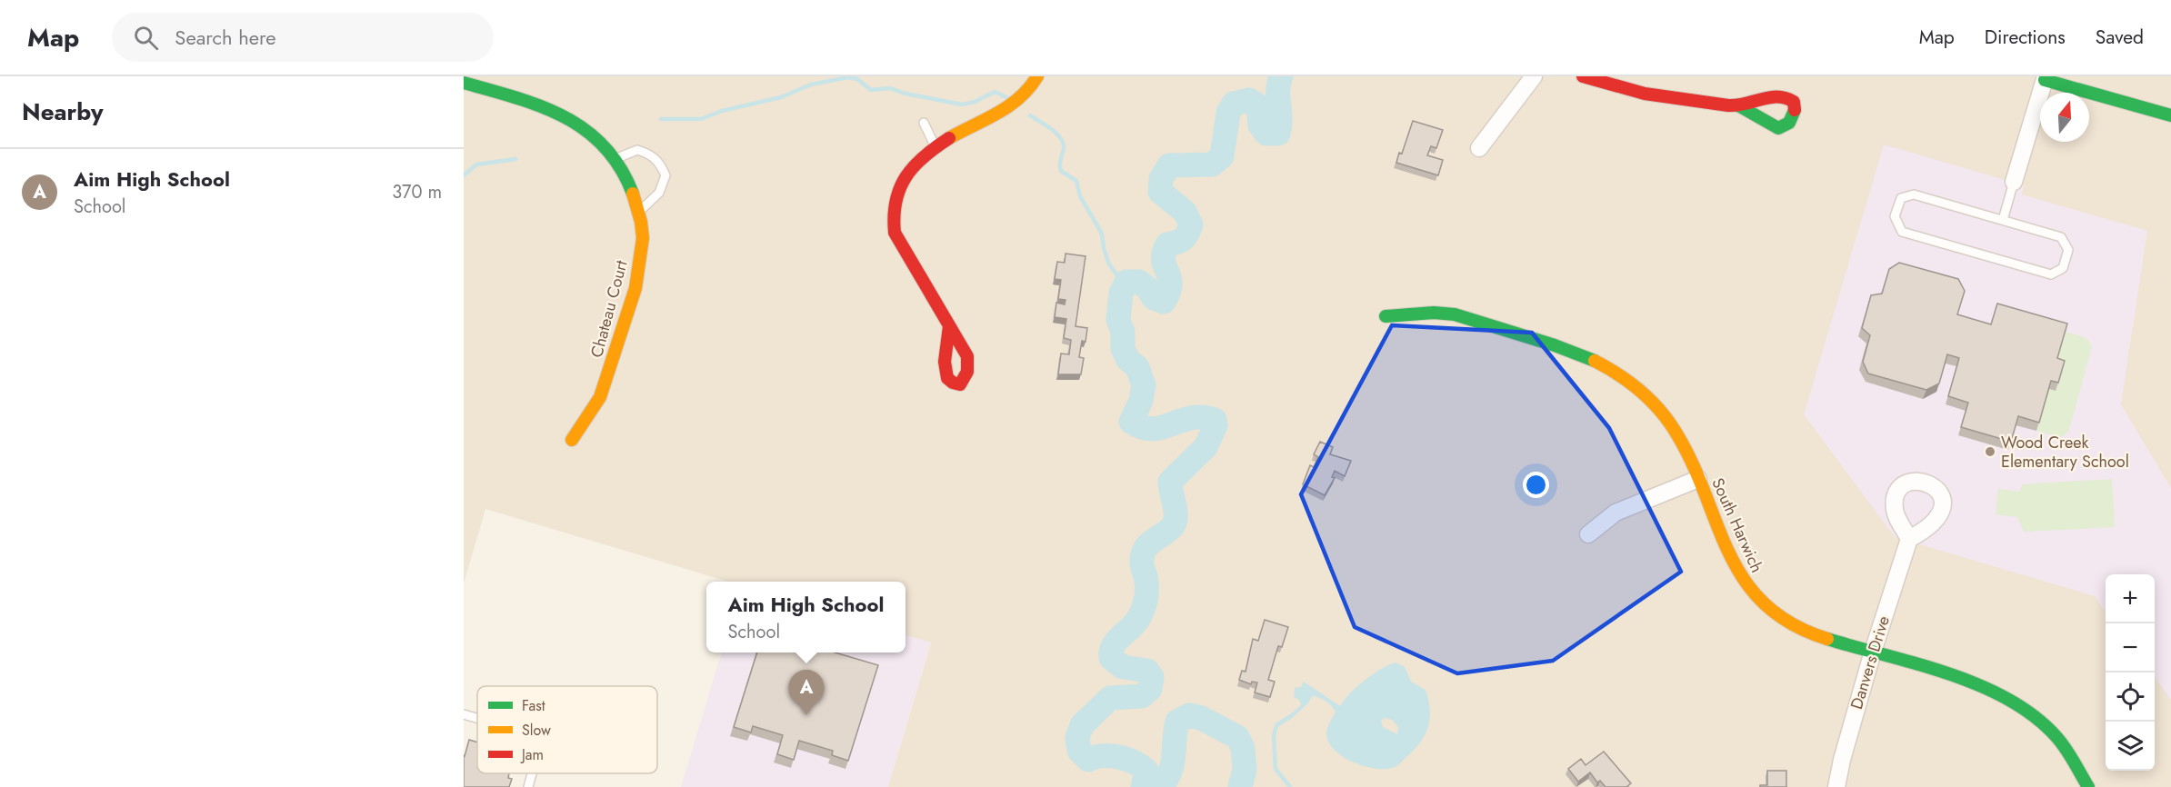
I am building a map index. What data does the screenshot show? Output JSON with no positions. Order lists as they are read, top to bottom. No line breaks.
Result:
{"streets":{"street":["Chateau Court","South Harwich","Danvers Drive"]},"crossings":[["South Harwich","Danvers Drive"]],"places":["Wood Creek Elementary School"],"legend":["Fast","Slow","Jam"],"north":"top","page":{"header":"Map","search":"Search here","nav":["Map","Directions","Saved"],"heading":"Nearby","list":[{"mark":"A","name":"Aim High School","note":"School","value":"370 m"}],"map_buttons":["+","−"],"popup":["Aim High School","School"],"pins":"A"}}
